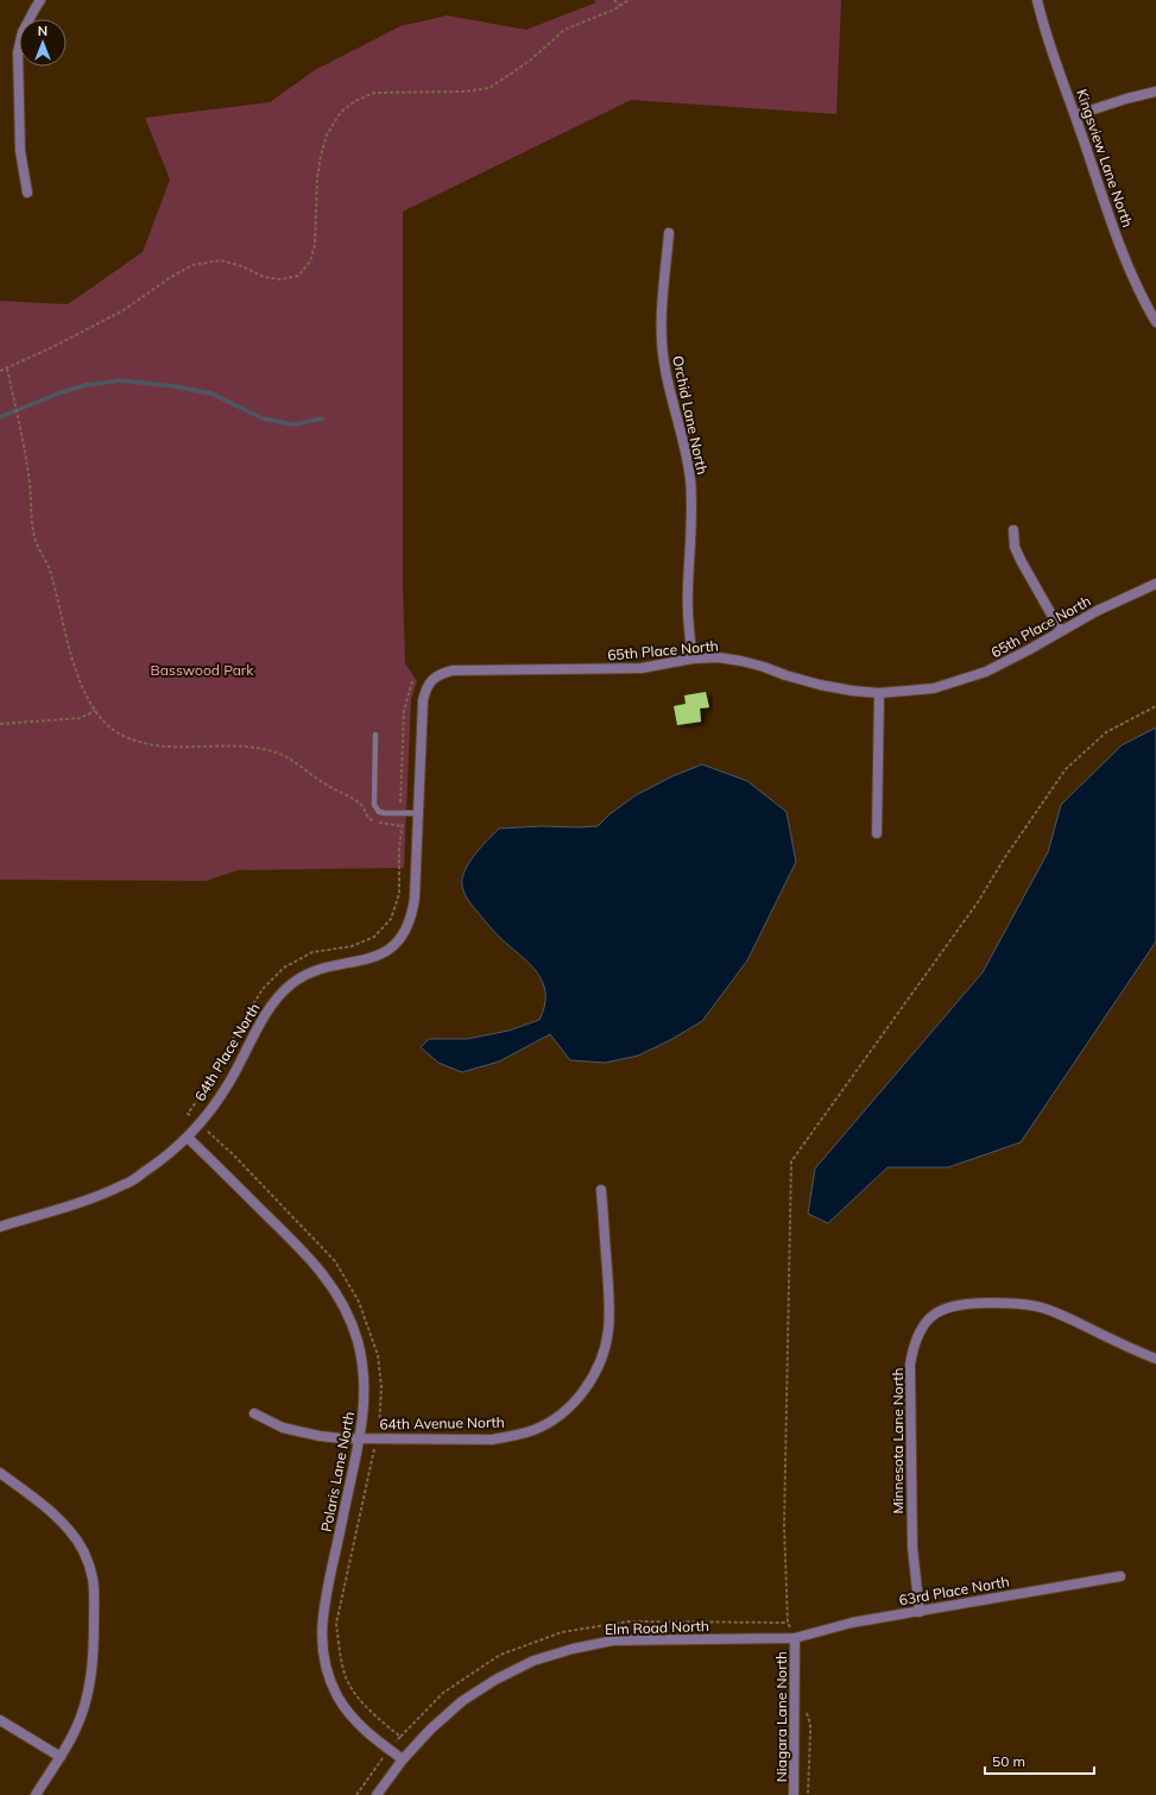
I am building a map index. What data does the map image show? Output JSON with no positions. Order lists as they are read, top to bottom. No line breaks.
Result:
{"streets":{"street":["Kingsview Lane North","Orchid Lane North","65th Place North","64th Place North","64th Avenue North","Minnesota Lane North","Polaris Lane North","63rd Place North","Elm Road North","Niagara Lane North"]},"crossings":[["Orchid Lane North","65th Place North"],["65th Place North","64th Place North"],["64th Place North","Polaris Lane North"],["64th Avenue North","Polaris Lane North"],["Minnesota Lane North","63rd Place North"],["Polaris Lane North","Elm Road North"],["63rd Place North","Elm Road North"],["63rd Place North","Niagara Lane North"],["Elm Road North","Niagara Lane North"]],"parks":["Basswood Park"],"scale_bar":"50 m","north":"top"}
